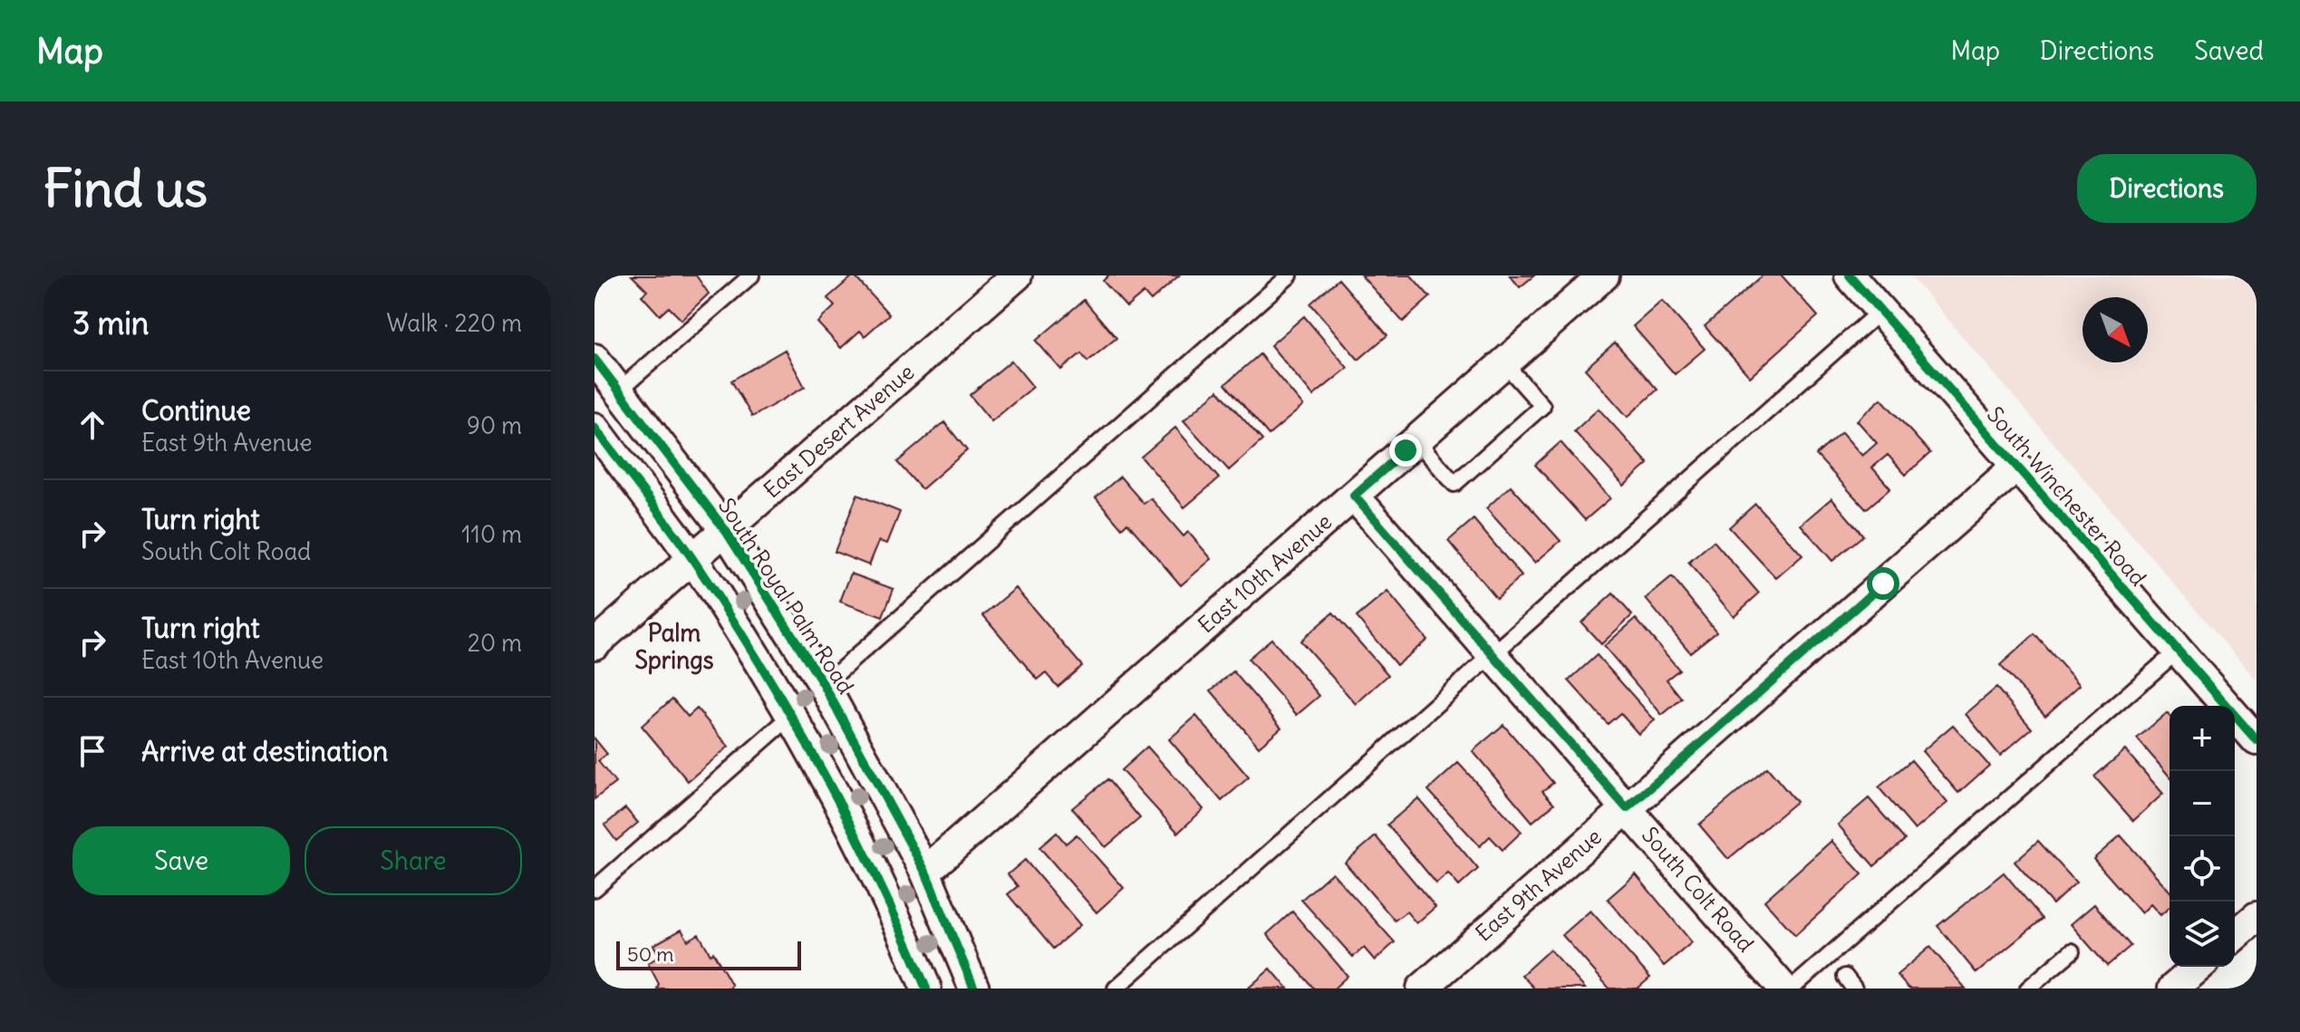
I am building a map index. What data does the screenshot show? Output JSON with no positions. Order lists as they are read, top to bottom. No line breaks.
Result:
{"streets":{"street":["East Desert Avenue","South Winchester Road","East 10th Avenue","South Royal Palm Road","East 9th Avenue","South Colt Road"]},"crossings":[["East Desert Avenue","South Royal Palm Road"],["South Winchester Road","East 9th Avenue"],["East 10th Avenue","South Royal Palm Road"],["East 10th Avenue","South Colt Road"],["East 9th Avenue","South Colt Road"]],"districts":["Palm Springs"],"scale_bar":"50 m","north":"bottom right","page":{"header":"Map","nav":["Map","Directions","Saved"],"buttons":["Directions",["Save","Share"]],"title":"Find us","heading":["3 min","Walk · 220 m"],"list":[["Continue","East 9th Avenue","90 m"],["Turn right","South Colt Road","110 m"],["Turn right","East 10th Avenue","20 m"],"Arrive at destination"],"map_buttons":["+","−"],"scale":"50 m"}}
